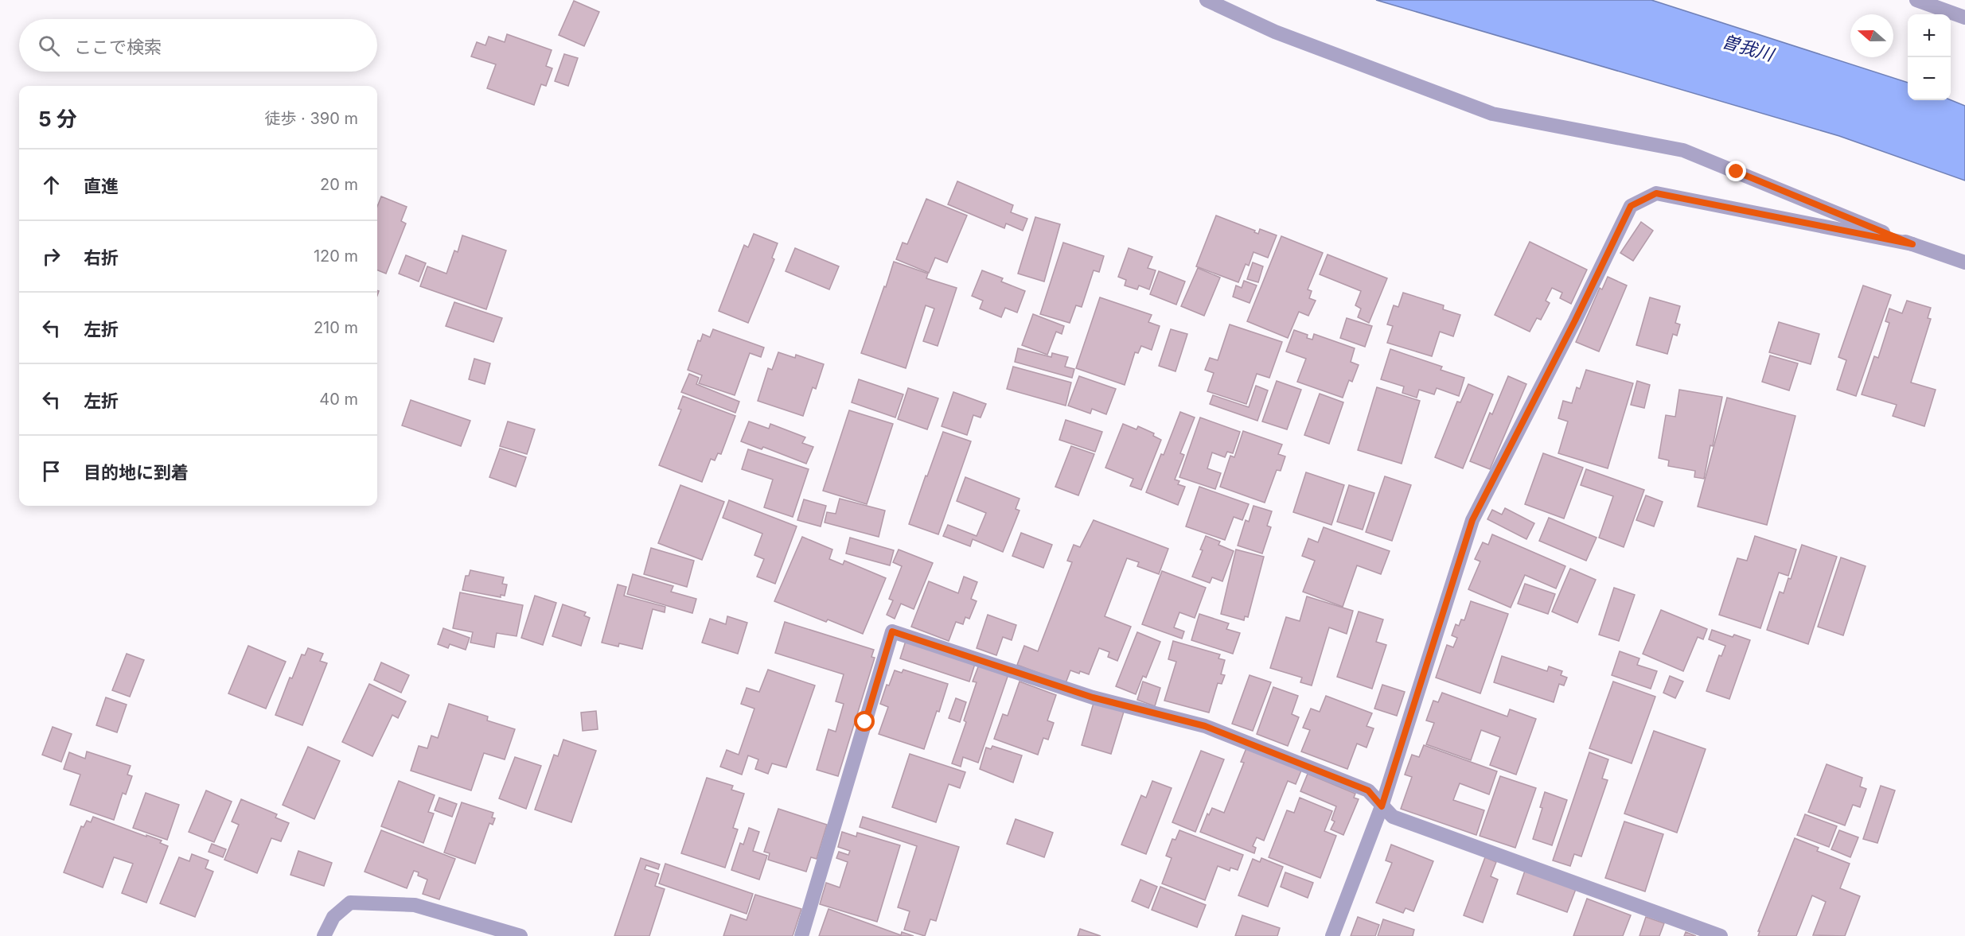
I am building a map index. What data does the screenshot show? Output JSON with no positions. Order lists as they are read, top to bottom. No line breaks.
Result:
{"water":["曽我川"],"north":"left","page":{"map_buttons":["+","−"],"search":"ここで検索","heading":["5 分","徒歩 · 390 m"],"list":[["直進","20 m"],["右折","120 m"],["左折","210 m"],["左折","40 m"],"目的地に到着"]}}
